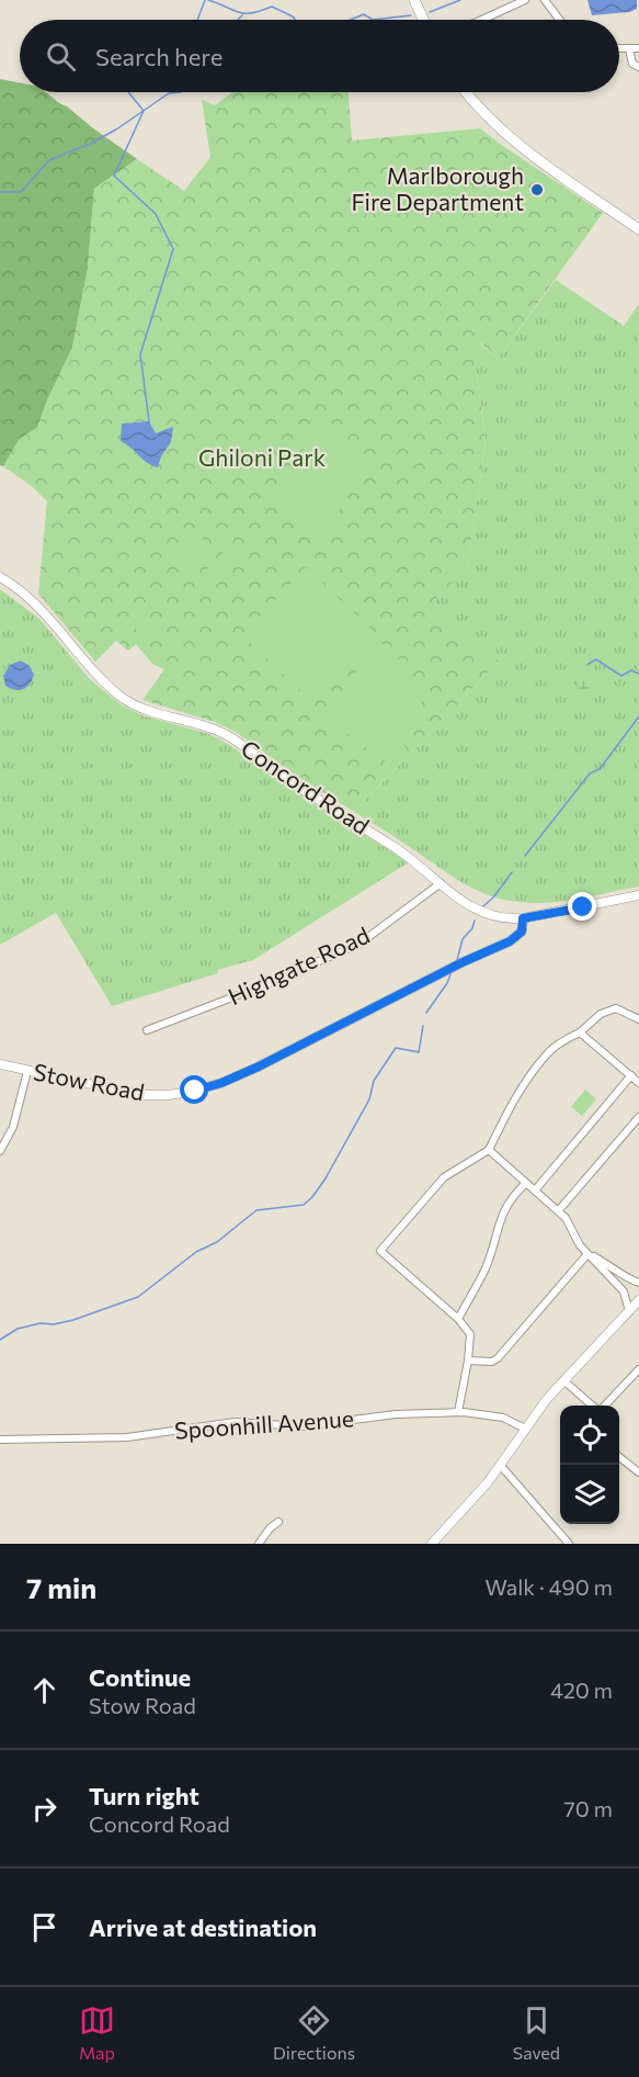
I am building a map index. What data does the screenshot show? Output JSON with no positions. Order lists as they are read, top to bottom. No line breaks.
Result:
{"streets":{"street":["Concord Road","Highgate Road","Stow Road","Spoonhill Avenue"]},"crossings":[["Concord Road","Highgate Road"],["Concord Road","Stow Road"]],"parks":["Ghiloni Park"],"places":["Marlborough Fire Department"],"page":{"search":"Search here","heading":["7 min","Walk · 490 m"],"list":[["Continue","Stow Road","420 m"],["Turn right","Concord Road","70 m"],"Arrive at destination"],"nav":["Map","Directions","Saved"]}}
